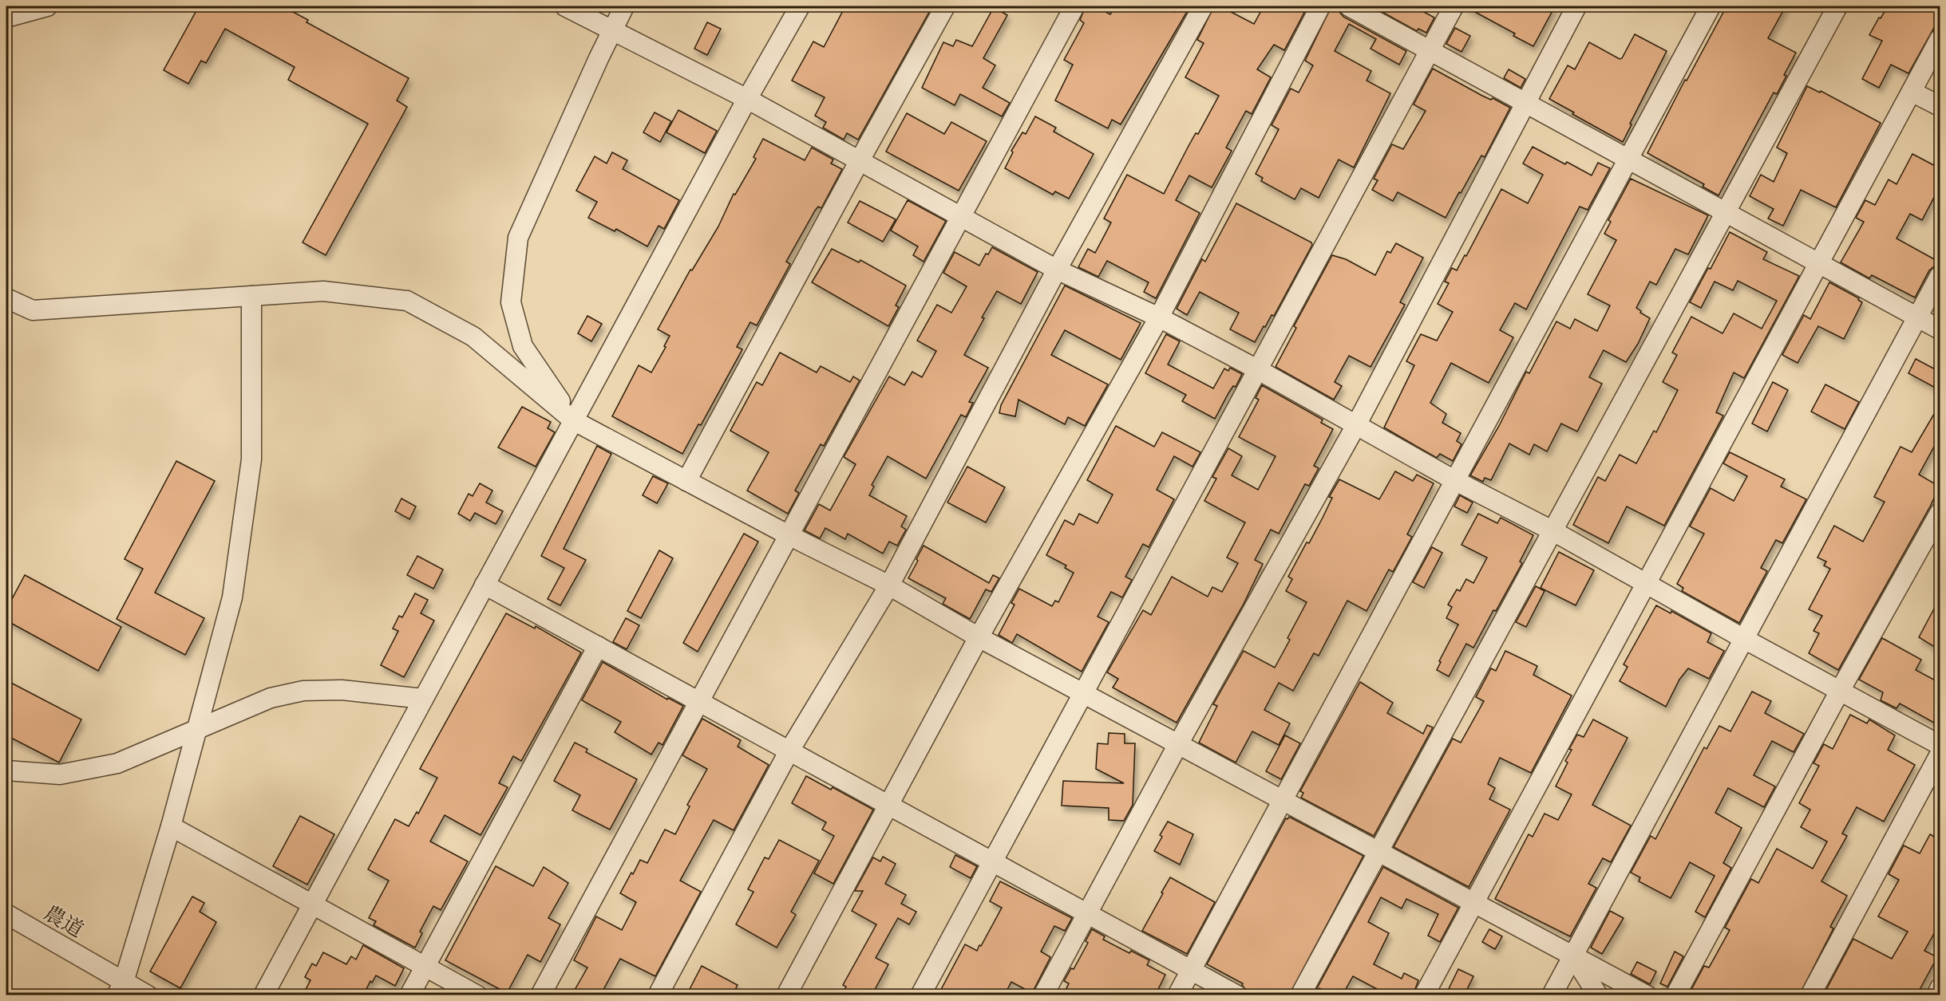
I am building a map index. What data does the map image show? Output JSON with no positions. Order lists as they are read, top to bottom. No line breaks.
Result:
{"streets":{"street":["農道"]}}
